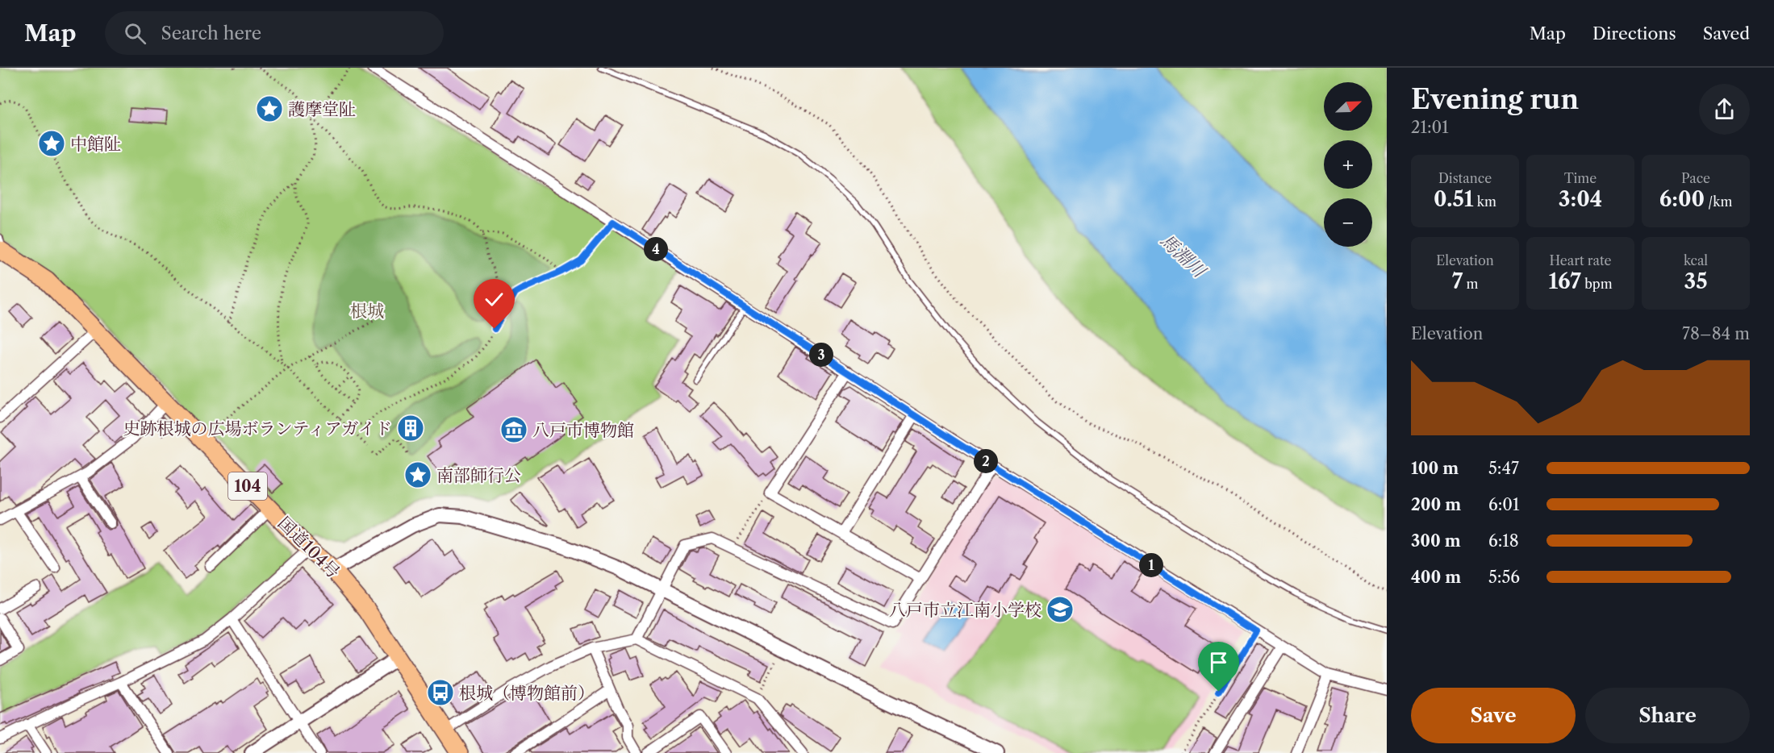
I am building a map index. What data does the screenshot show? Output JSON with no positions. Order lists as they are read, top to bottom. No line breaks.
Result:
{"streets":{"highway":["104","国道104号"]},"water":["馬淵川"],"parks":["根城"],"places":{"place":["護摩堂阯","中館阯","南部師行公"],"building":["史跡根城の広場ボランティアガイド"],"museum":["八戸市博物館"],"school or university":["八戸市立江南小学校"],"bus stop":["根城（博物館前）"]},"north":"top right","page":{"header":"Map","search":"Search here","nav":["Map","Directions","Saved"],"heading":["Evening run","21:01"],"map_buttons":["+","−"],"stats":[["Distance","0.51 km"],["Time","3:04"],["Pace","6:00 /km"],["Elevation","7 m"],["Heart rate","167 bpm"],["kcal","35"]],"pins":["4","3","2","1"],"chart":["Elevation","78–84 m"],"list":[{"name":"100 m","note":"5:47"},{"name":"200 m","note":"6:01"},{"name":"300 m","note":"6:18"},{"name":"400 m","note":"5:56"}],"buttons":["Save","Share"]}}
